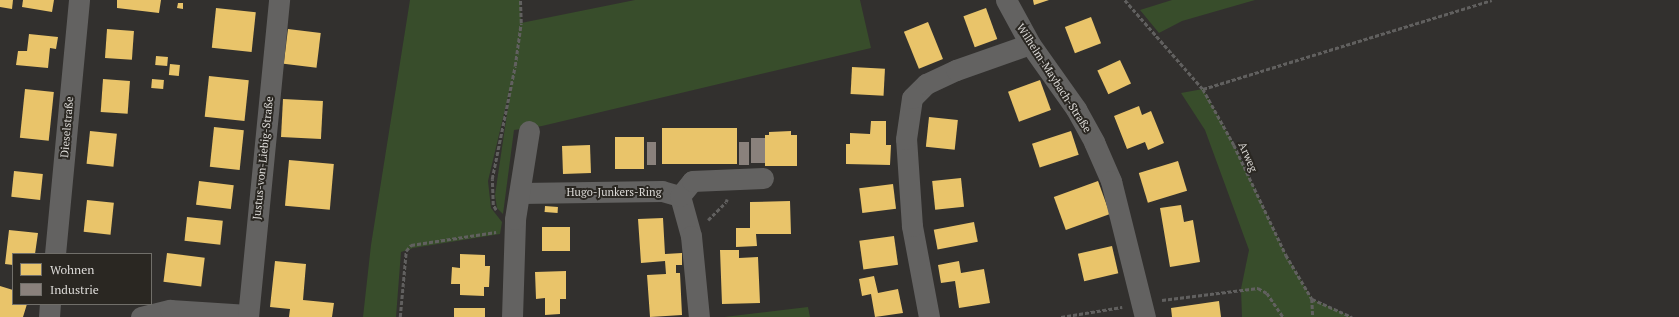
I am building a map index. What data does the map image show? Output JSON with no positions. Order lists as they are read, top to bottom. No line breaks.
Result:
{"streets":{"street":["Wilhelm-Maybach-Straße","Dieselstraße","Justus-von-Liebig-Straße","Hugo-Junkers-Ring"],"path":["Arweg"]},"legend":["Wohnen","Industrie"]}
